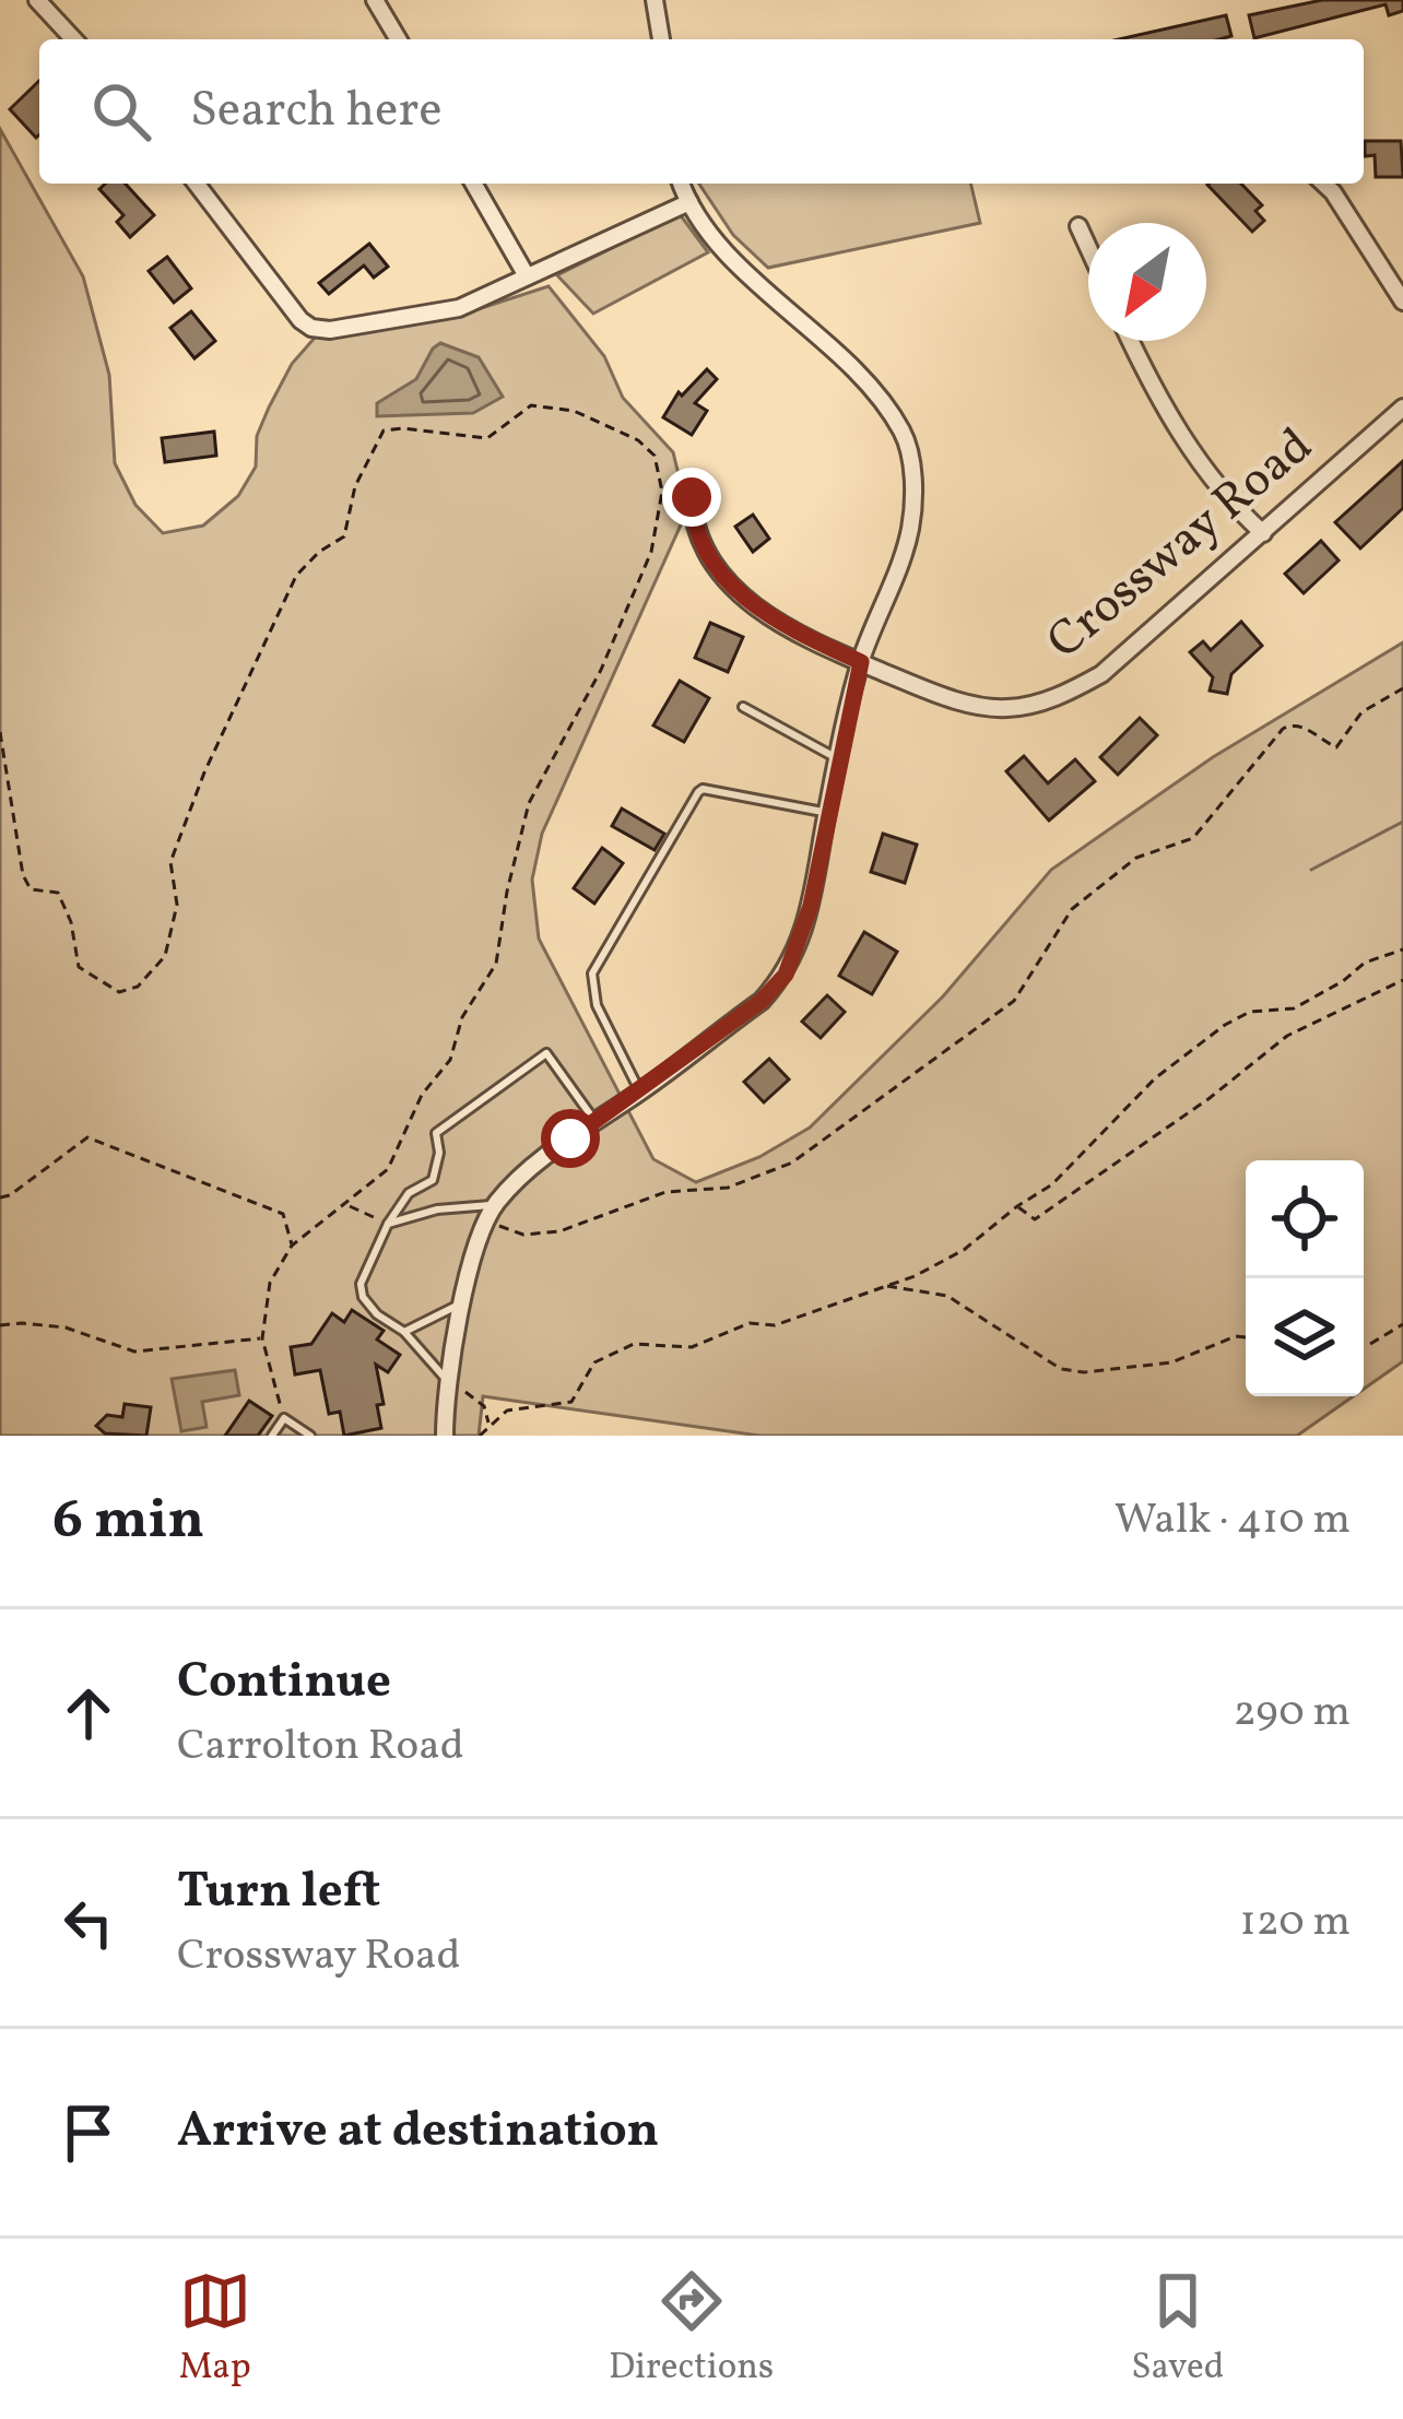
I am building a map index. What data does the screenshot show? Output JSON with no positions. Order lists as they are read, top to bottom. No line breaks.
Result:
{"streets":{"street":["Crossway Road"]},"north":"bottom left","page":{"search":"Search here","heading":["6 min","Walk · 410 m"],"list":[["Continue","Carrolton Road","290 m"],["Turn left","Crossway Road","120 m"],"Arrive at destination"],"nav":["Map","Directions","Saved"]}}
